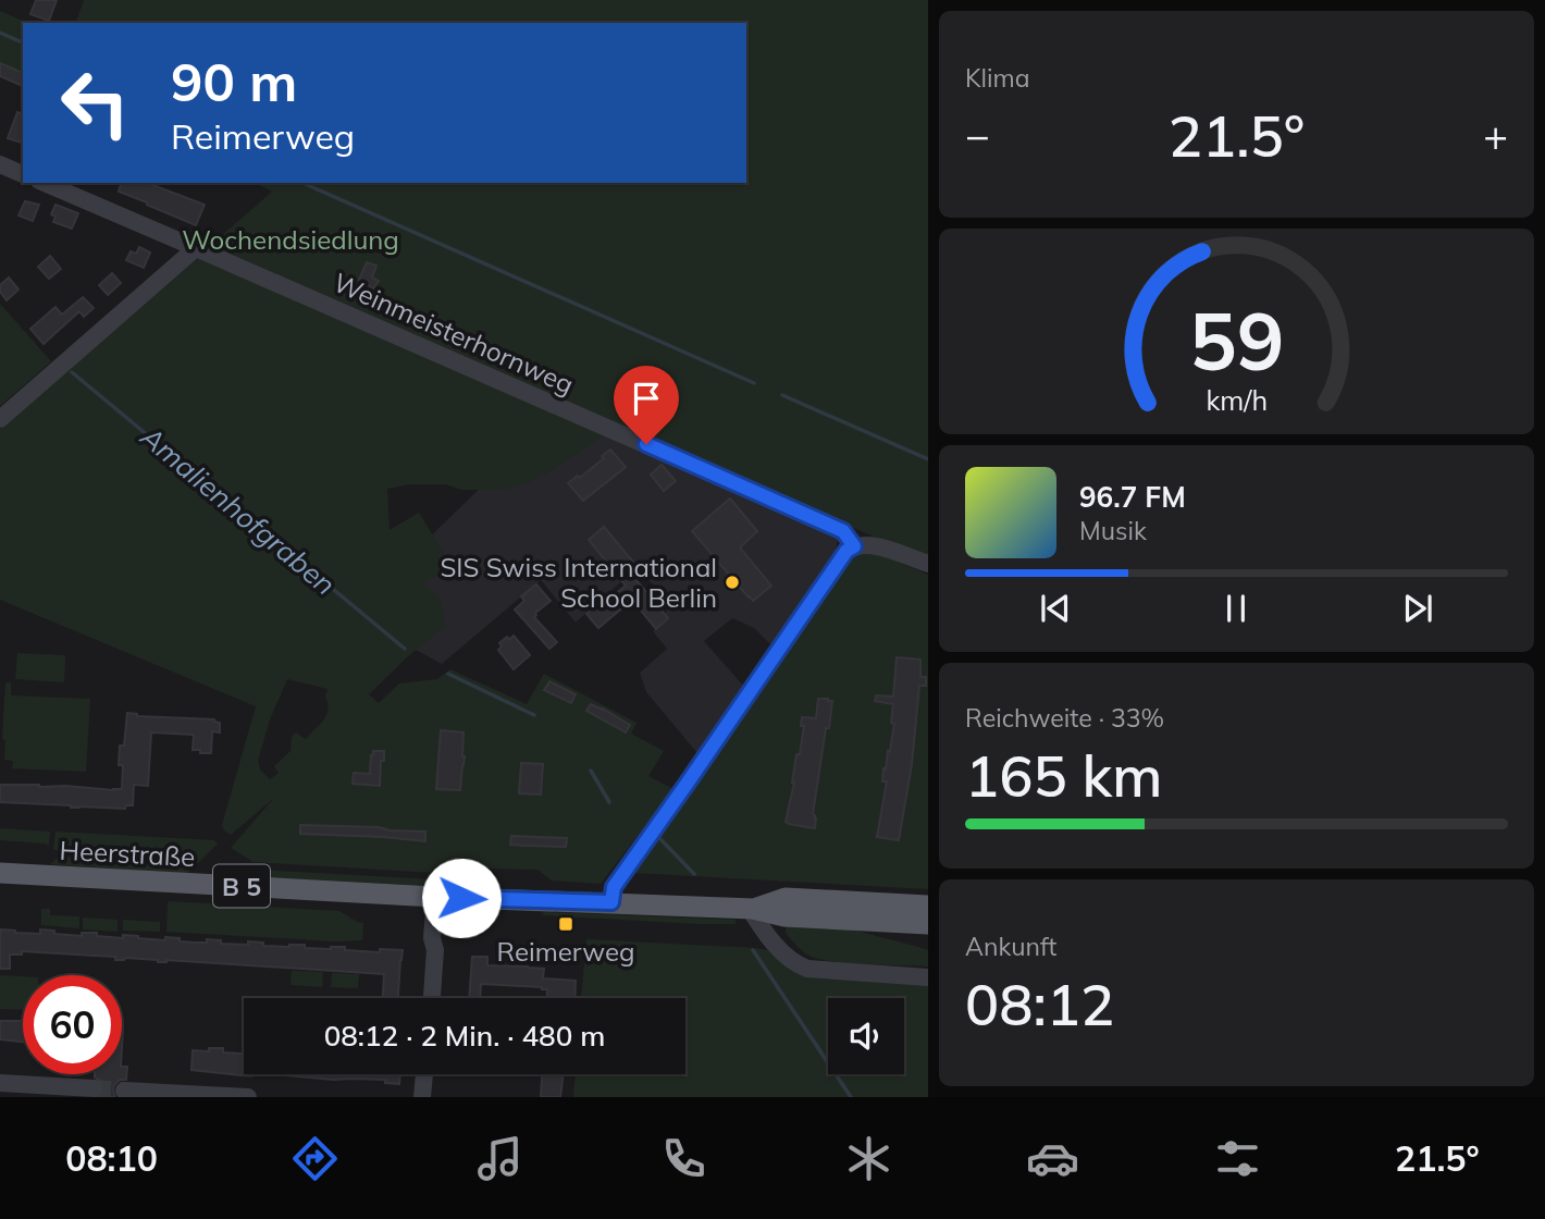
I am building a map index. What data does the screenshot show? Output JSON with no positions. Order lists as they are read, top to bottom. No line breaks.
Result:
{"streets":{"main road":["Heerstraße","B 5"],"street":["Weinmeisterhornweg"]},"water":["Amalienhofgraben"],"parks":["Wochendsiedlung"],"places":{"other":["SIS Swiss International School Berlin"],"transit":["Reimerweg"]},"page":{"tile":["Klima",["Reichweite · 33%","165 km"],["Ankunft","08:12"]],"turn":["90 m","Reimerweg"],"heat":["−","21.5°","+"],"song":["96.7 FM","Musik"],"limit":"60","trip":"08:12 · 2 Min. · 480 m","tabs":["08:10","21.5°"],"gauge":["59","km/h"]}}
